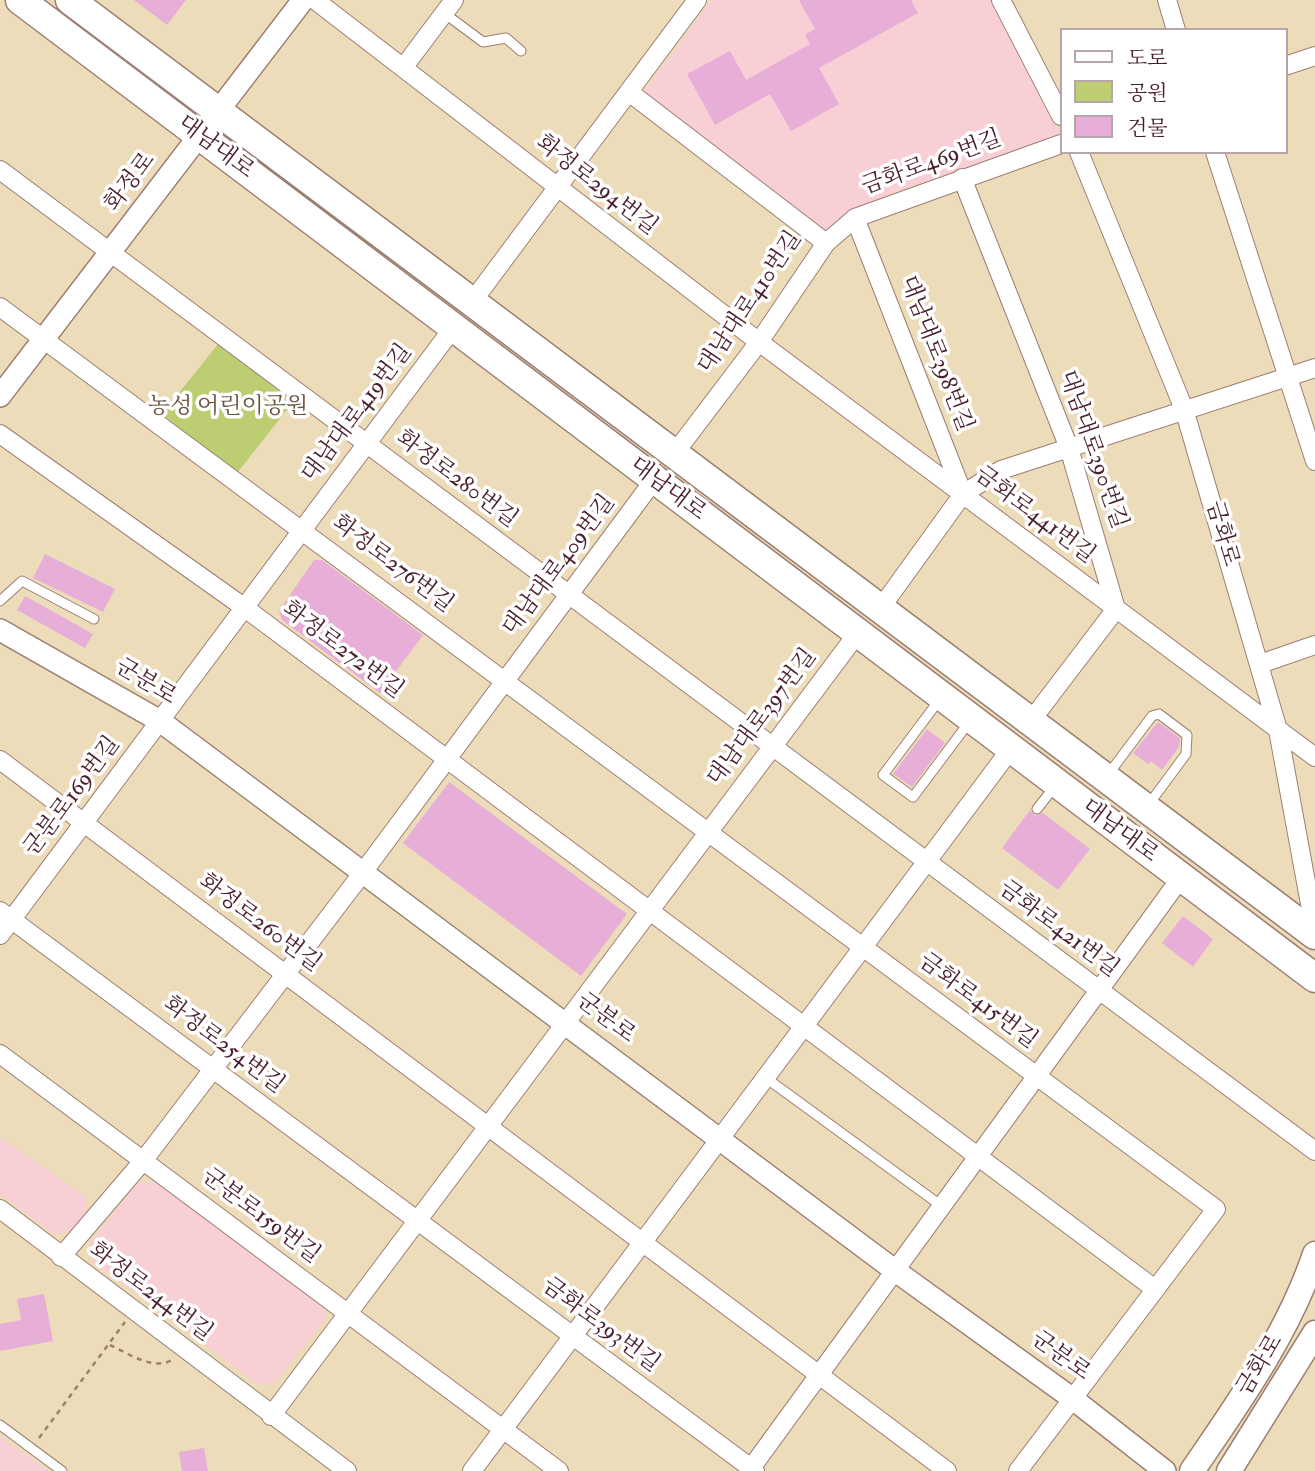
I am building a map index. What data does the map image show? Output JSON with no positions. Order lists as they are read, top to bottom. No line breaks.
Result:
{"streets":{"main road":["대남대로","금화로"],"street":["금화로469번길","화정로","화정로294번길","대남대로410번길","대남대로398번길","대남대로419번길","대남대로390번길","화정로280번길","금화로441번길","화정로276번길","대남대로409번길","화정로272번길","군분로","대남대로397번길","군분로169번길","화정로260번길","금화로421번길","금화로415번길","화정로254번길","군분로159번길","화정로244번길","금화로393번길"]},"crossings":[["대남대로","화정로"],["대남대로","대남대로410번길"],["대남대로","대남대로419번길"],["대남대로","금화로"],["대남대로","대남대로409번길"],["대남대로","대남대로397번길"],["금화로469번길","대남대로410번길"],["금화로469번길","대남대로398번길"],["금화로469번길","대남대로390번길"],["화정로","화정로280번길"],["화정로","화정로276번길"],["화정로294번길","대남대로410번길"],["화정로294번길","금화로441번길"],["대남대로410번길","금화로441번길"],["대남대로398번길","금화로441번길"],["대남대로419번길","화정로280번길"],["대남대로419번길","화정로276번길"],["대남대로419번길","화정로272번길"],["대남대로419번길","군분로169번길"],["대남대로390번길","금화로441번길"],["화정로280번길","대남대로409번길"],["화정로280번길","대남대로397번길"],["화정로280번길","금화로421번길"],["금화로441번길","금화로"],["화정로276번길","대남대로409번길"],["화정로276번길","대남대로397번길"],["화정로276번길","금화로415번길"],["대남대로409번길","화정로272번길"],["대남대로409번길","군분로"],["화정로272번길","대남대로397번길"],["화정로272번길","군분로169번길"],["화정로272번길","금화로415번길"],["군분로","대남대로397번길"],["군분로","군분로169번길"],["대남대로397번길","화정로260번길"],["대남대로397번길","금화로421번길"],["대남대로397번길","금화로415번길"],["대남대로397번길","화정로254번길"],["대남대로397번길","군분로159번길"],["대남대로397번길","화정로244번길"],["대남대로397번길","금화로393번길"],["군분로169번길","화정로260번길"],["군분로169번길","화정로254번길"],["화정로254번길","금화로393번길"]],"parks":["농성 어린이공원"],"legend":["도로","공원","건물"]}
